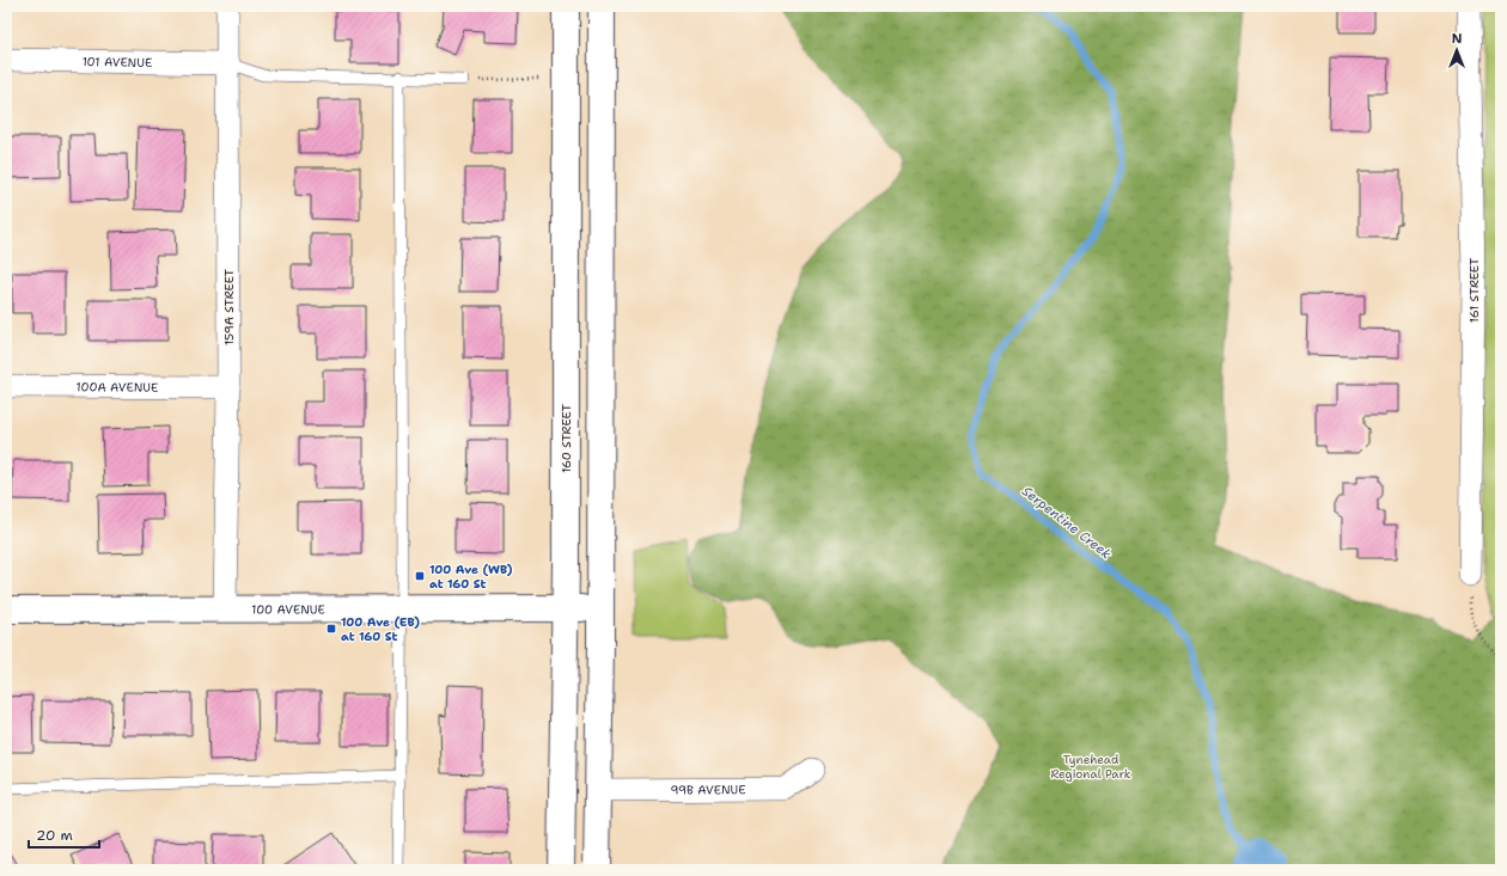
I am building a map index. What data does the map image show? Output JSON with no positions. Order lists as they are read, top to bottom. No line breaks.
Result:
{"streets":{"main road":["160 STREET","100 AVENUE"],"street":["101 AVENUE","161 STREET","159A STREET","100A AVENUE","99B AVENUE"]},"crossings":[["101 AVENUE","159A STREET"],["159A STREET","100A AVENUE"],["159A STREET","100 AVENUE"],["160 STREET","100 AVENUE"]],"water":["Serpentine Creek"],"parks":["Tynehead Regional Park"],"places":{"transit":["100 Ave (WB) at 160 St","100 Ave (EB) at 160 St"]},"scale_bar":"20 m","north":"top"}
